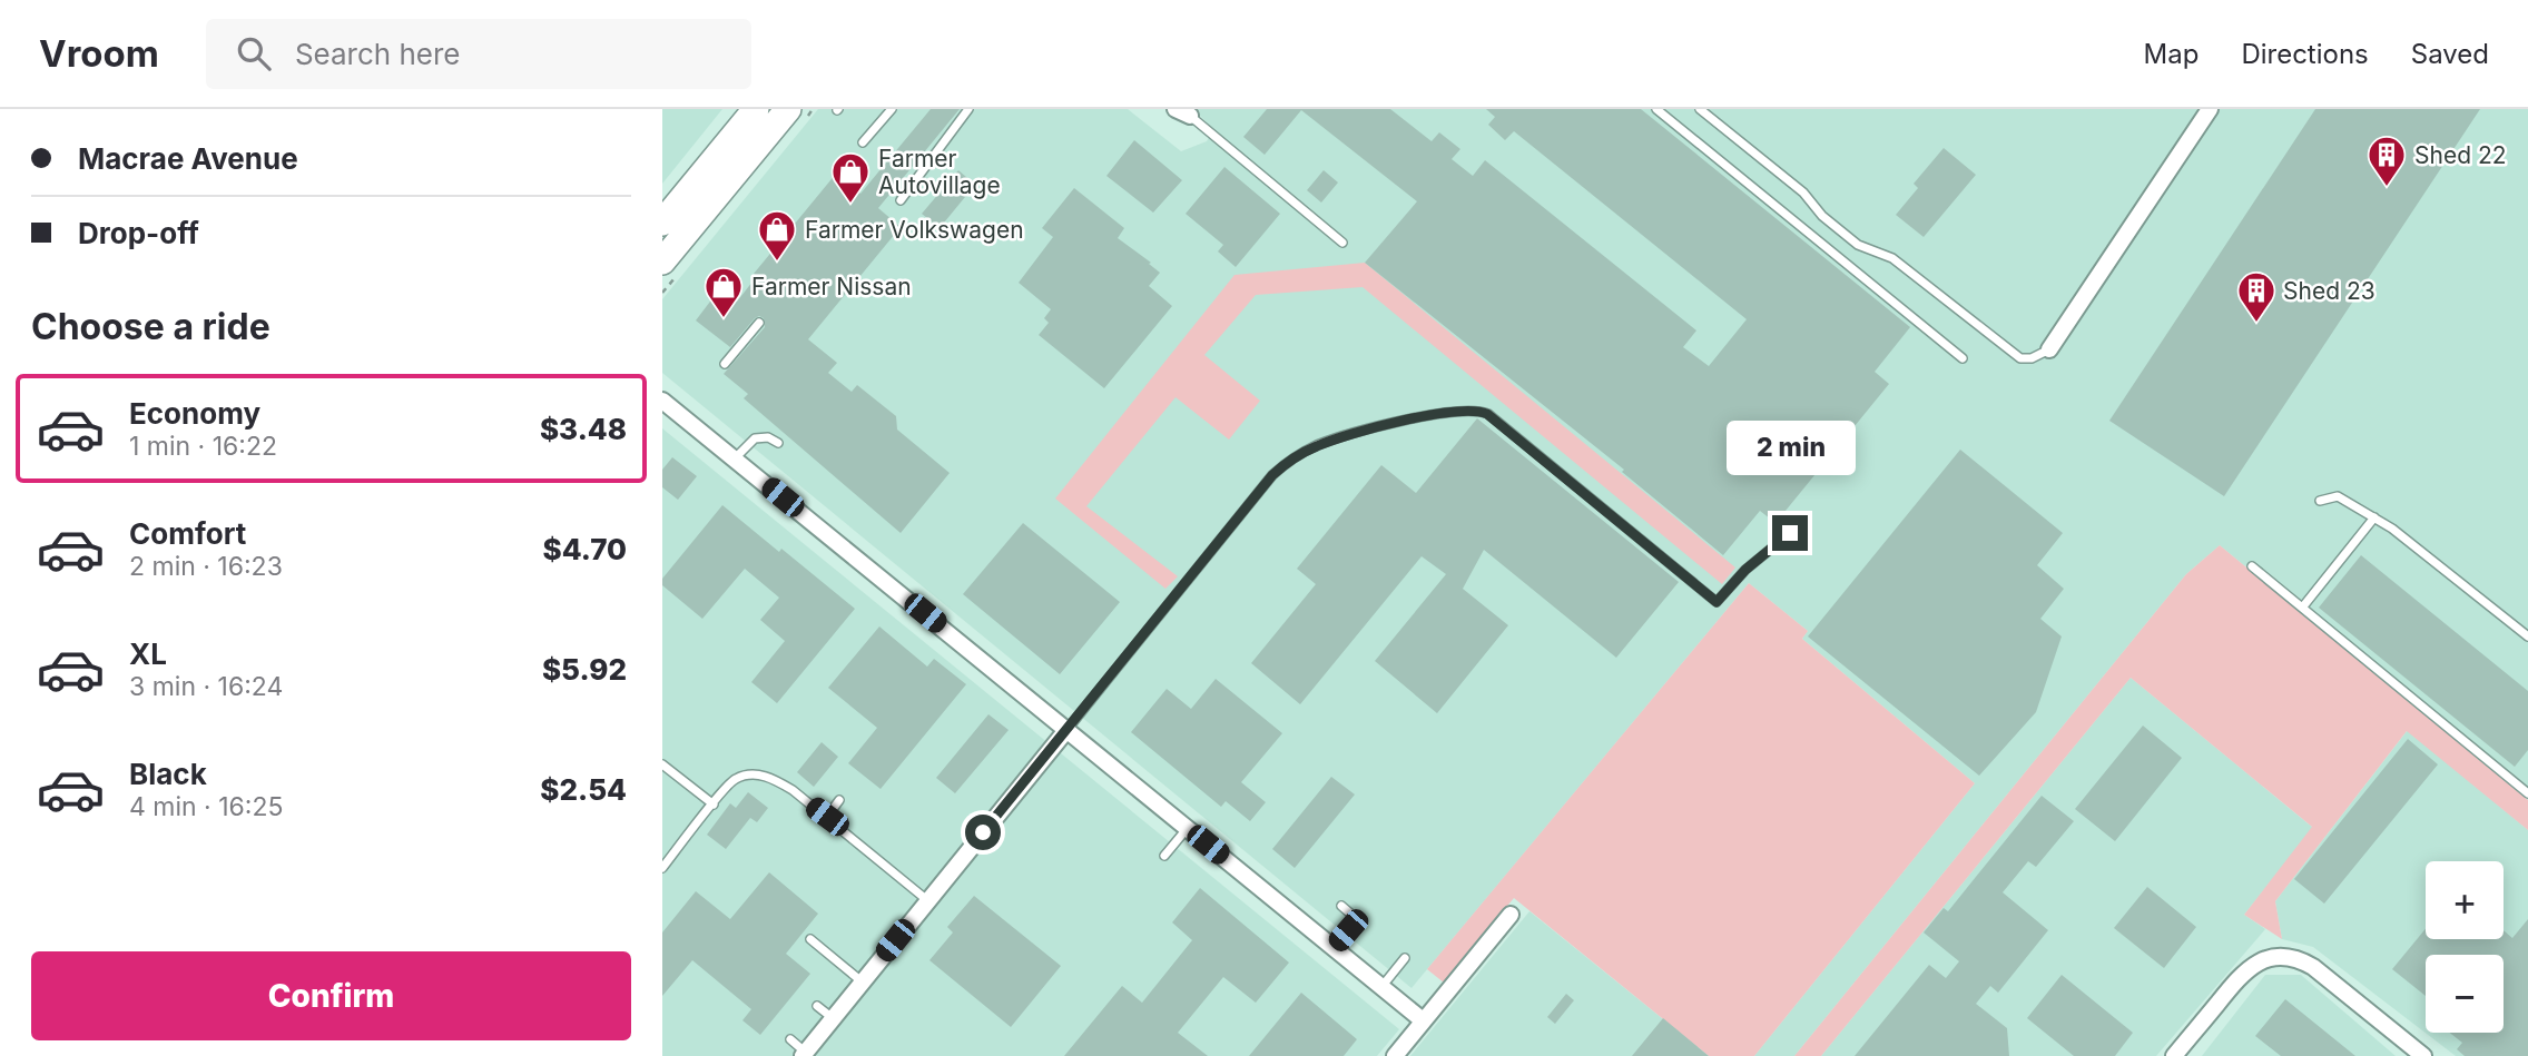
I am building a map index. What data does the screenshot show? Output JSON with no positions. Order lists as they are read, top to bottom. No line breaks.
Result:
{"places":{"building":["Shed 22","Shed 23"],"shop":["Farmer Autovillage","Farmer Volkswagen","Farmer Nissan"]},"page":{"header":"Vroom","search":"Search here","nav":["Map","Directions","Saved"],"banner":["Macrae Avenue","Drop-off"],"heading":"Choose a ride","list":[{"name":"Economy","note":"1 min · 16:22","value":"$3.48"},{"name":"Comfort","note":"2 min · 16:23","value":"$4.70"},{"name":"XL","note":"3 min · 16:24","value":"$5.92"},{"name":"Black","note":"4 min · 16:25","value":"$2.54"}],"bubble":"2 min","map_buttons":["+","−"],"buttons":"Confirm"}}
